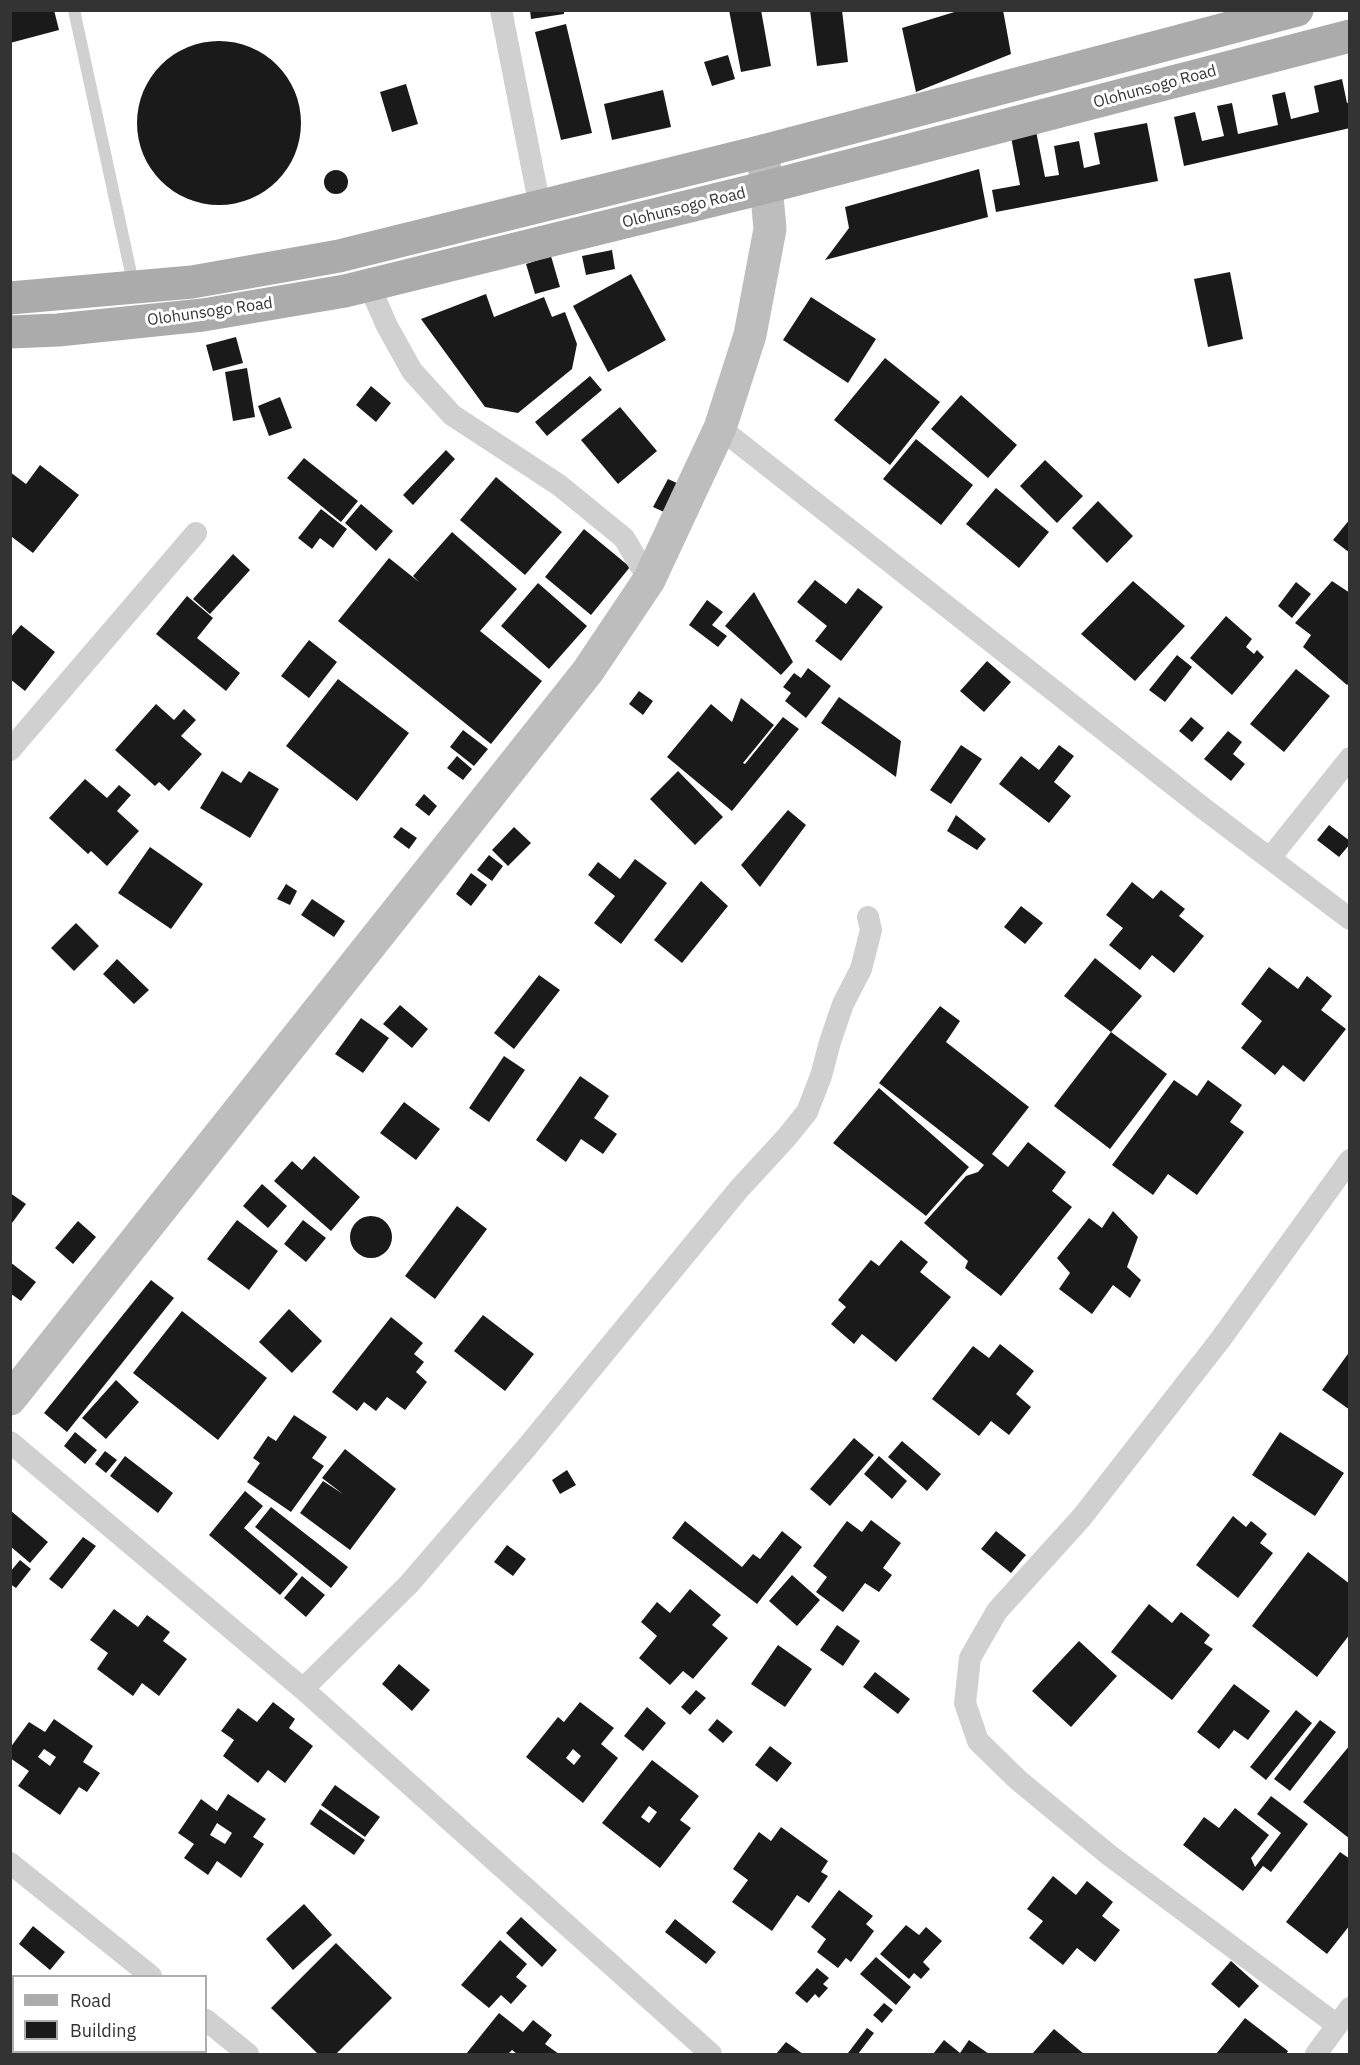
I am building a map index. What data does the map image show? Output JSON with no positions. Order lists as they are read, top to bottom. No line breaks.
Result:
{"streets":{"main road":["Olohunsogo Road"]},"legend":["Road","Building"]}
